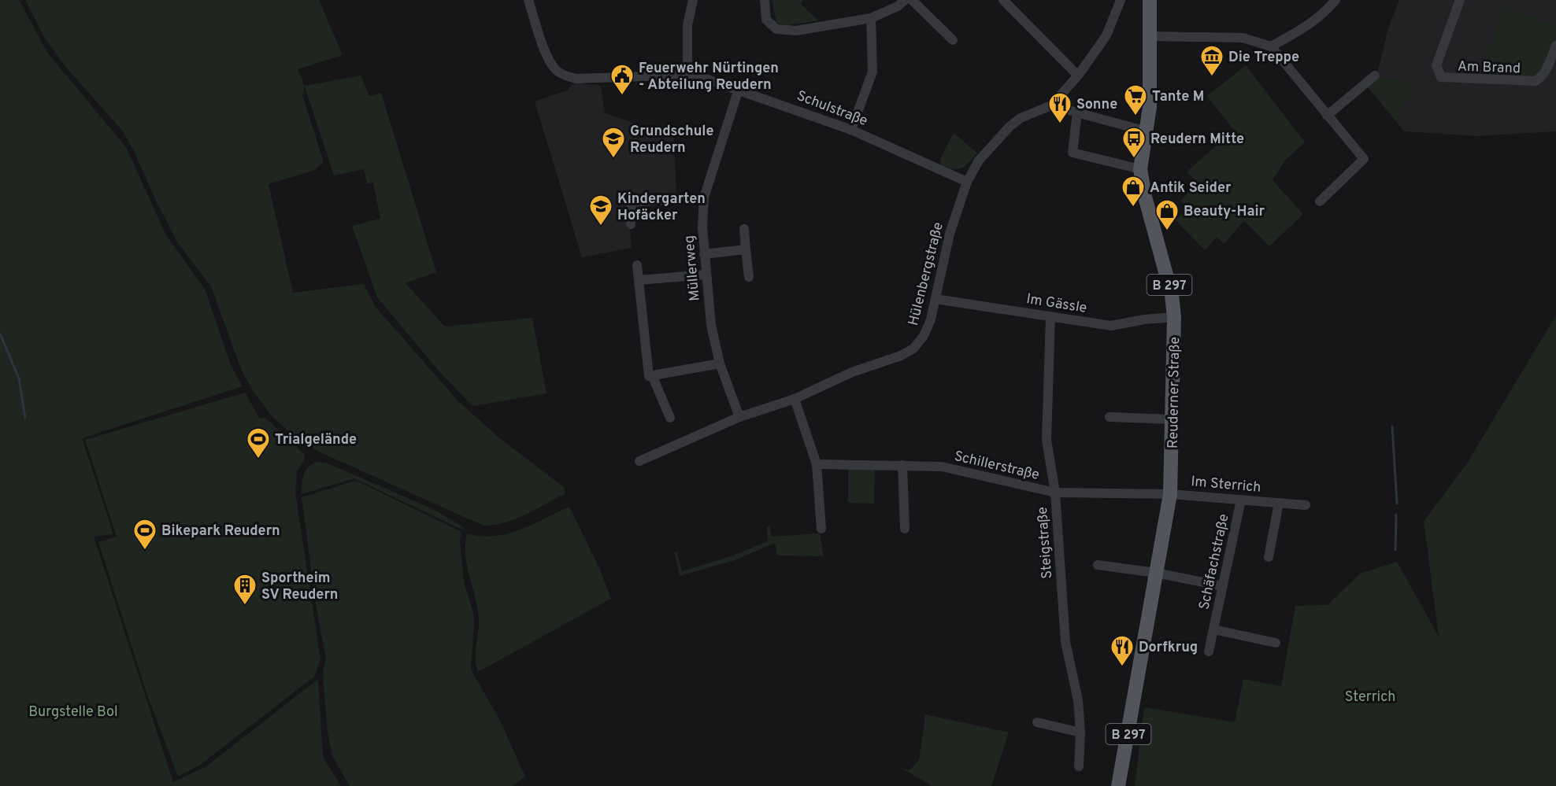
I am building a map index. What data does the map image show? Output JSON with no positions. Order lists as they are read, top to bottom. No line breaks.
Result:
{"streets":{"main road":["B 297","Reuderner Straße"],"street":["Am Brand","Schulstraße","Müllerweg","Hülenbergstraße","Im Gässle","Schillerstraße","Im Sterrich","Steigstraße","Schäfachstraße"]},"crossings":[["Schulstraße","Müllerweg"],["Schulstraße","Hülenbergstraße"],["Müllerweg","Hülenbergstraße"],["Hülenbergstraße","Im Gässle"],["Im Gässle","Reuderner Straße"],["Im Gässle","Steigstraße"],["Reuderner Straße","Schillerstraße"],["Reuderner Straße","Im Sterrich"],["Schillerstraße","Im Sterrich"],["Schillerstraße","Steigstraße"],["Im Sterrich","Schäfachstraße"]],"parks":["Sterrich","Burgstelle Bol"],"places":{"museum":["Die Treppe"],"public building":["Feuerwehr Nürtingen - Abteilung Reudern"],"supermarket":["Tante M"],"restaurant":["Sonne","Dorfkrug"],"school or university":["Grundschule Reudern","Kindergarten Hofäcker"],"bus stop":["Reudern Mitte"],"shop":["Antik Seider","Beauty-Hair"],"sports":["Trialgelände","Bikepark Reudern"],"building":["Sportheim SV Reudern"]}}
